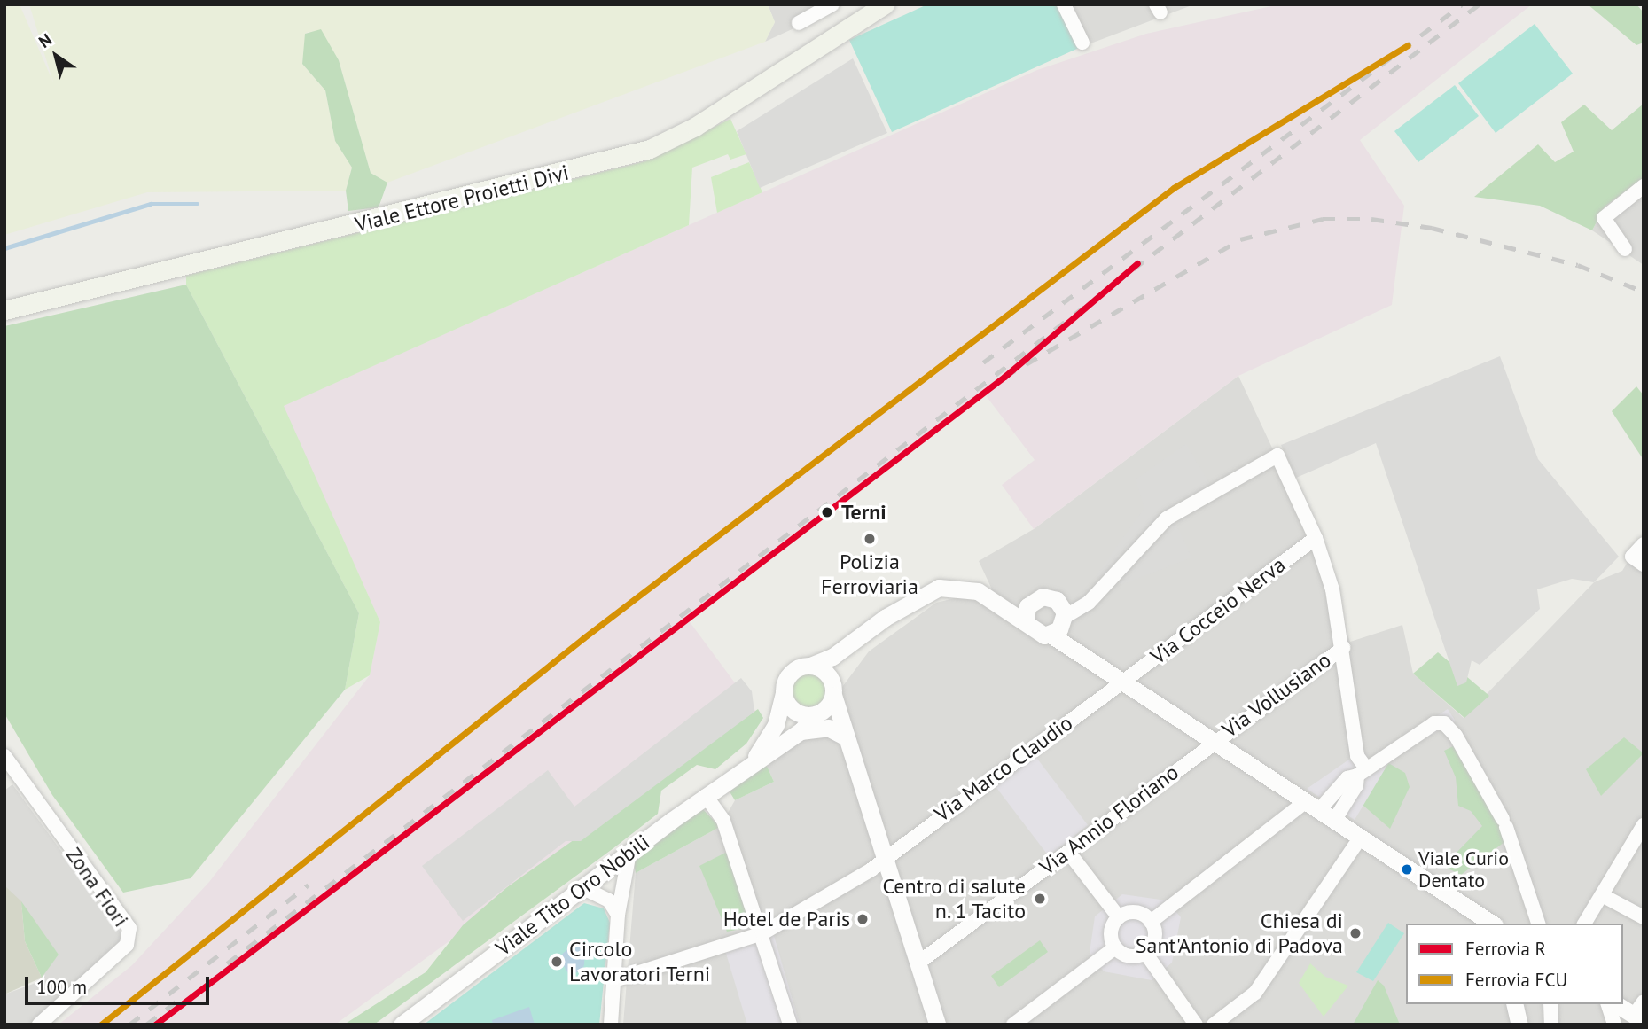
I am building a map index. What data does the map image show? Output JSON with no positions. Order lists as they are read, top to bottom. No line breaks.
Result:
{"streets":{"main road":["Viale Ettore Proietti Divi"],"street":["Via Cocceio Nerva","Via Vollusiano","Via Marco Claudio","Via Annio Floriano","Zona Fiori","Viale Tito Oro Nobili"]},"crossings":[["Via Cocceio Nerva","Via Marco Claudio"],["Via Vollusiano","Via Annio Floriano"]],"places":["Terni","Polizia Ferroviaria","Viale Curio Dentato","Centro di salute n. 1 Tacito","Hotel de Paris","Chiesa di Sant'Antonio di Padova","Circolo Lavoratori Terni"],"lines":["rail line FCU","rail line R"],"legend":["Ferrovia R","Ferrovia FCU"],"scale_bar":"100 m","north":"top left"}
